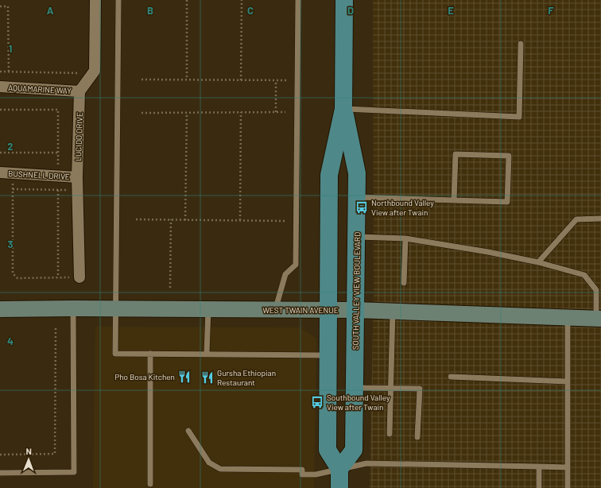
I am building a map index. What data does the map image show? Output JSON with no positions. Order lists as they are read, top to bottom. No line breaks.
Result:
{"streets":{"main road":["SOUTH VALLEY VIEW BOULEVARD","WEST TWAIN AVENUE"],"street":["AQUAMARINE WAY","LUCIDO DRIVE","BUSHNELL DRIVE"]},"crossings":[["AQUAMARINE WAY","LUCIDO DRIVE"],["LUCIDO DRIVE","BUSHNELL DRIVE"],["SOUTH VALLEY VIEW BOULEVARD","WEST TWAIN AVENUE"]],"places":{"bus stop":["Northbound Valley View after Twain","Southbound Valley View after Twain"],"restaurant":["Pho Bosa Kitchen","Gursha Ethiopian Restaurant"]},"north":"top","grid":{"columns":["A","B","C","D","E","F"],"rows":["1","2","3","4"]}}
